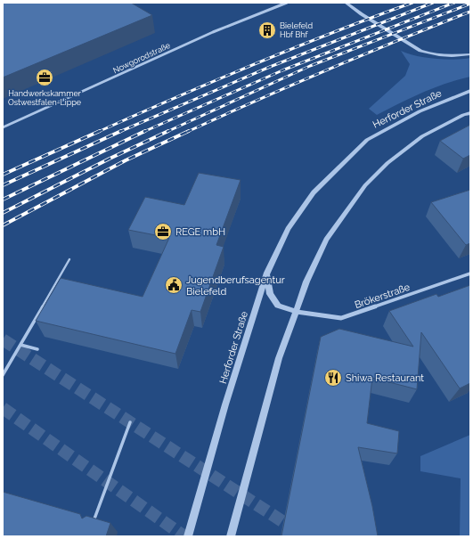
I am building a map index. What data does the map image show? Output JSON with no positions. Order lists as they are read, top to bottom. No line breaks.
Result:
{"streets":{"street":["Nowgorodstraße","Herforder Straße","Brökerstraße"]},"places":{"building":["Bielefeld Hbf Bhf"],"office":["Handwerkskammer Ostwestfalen-Lippe","REGE mbH"],"public building":["Jugendberufsagentur Bielefeld"],"restaurant":["Shiwa Restaurant"]}}
